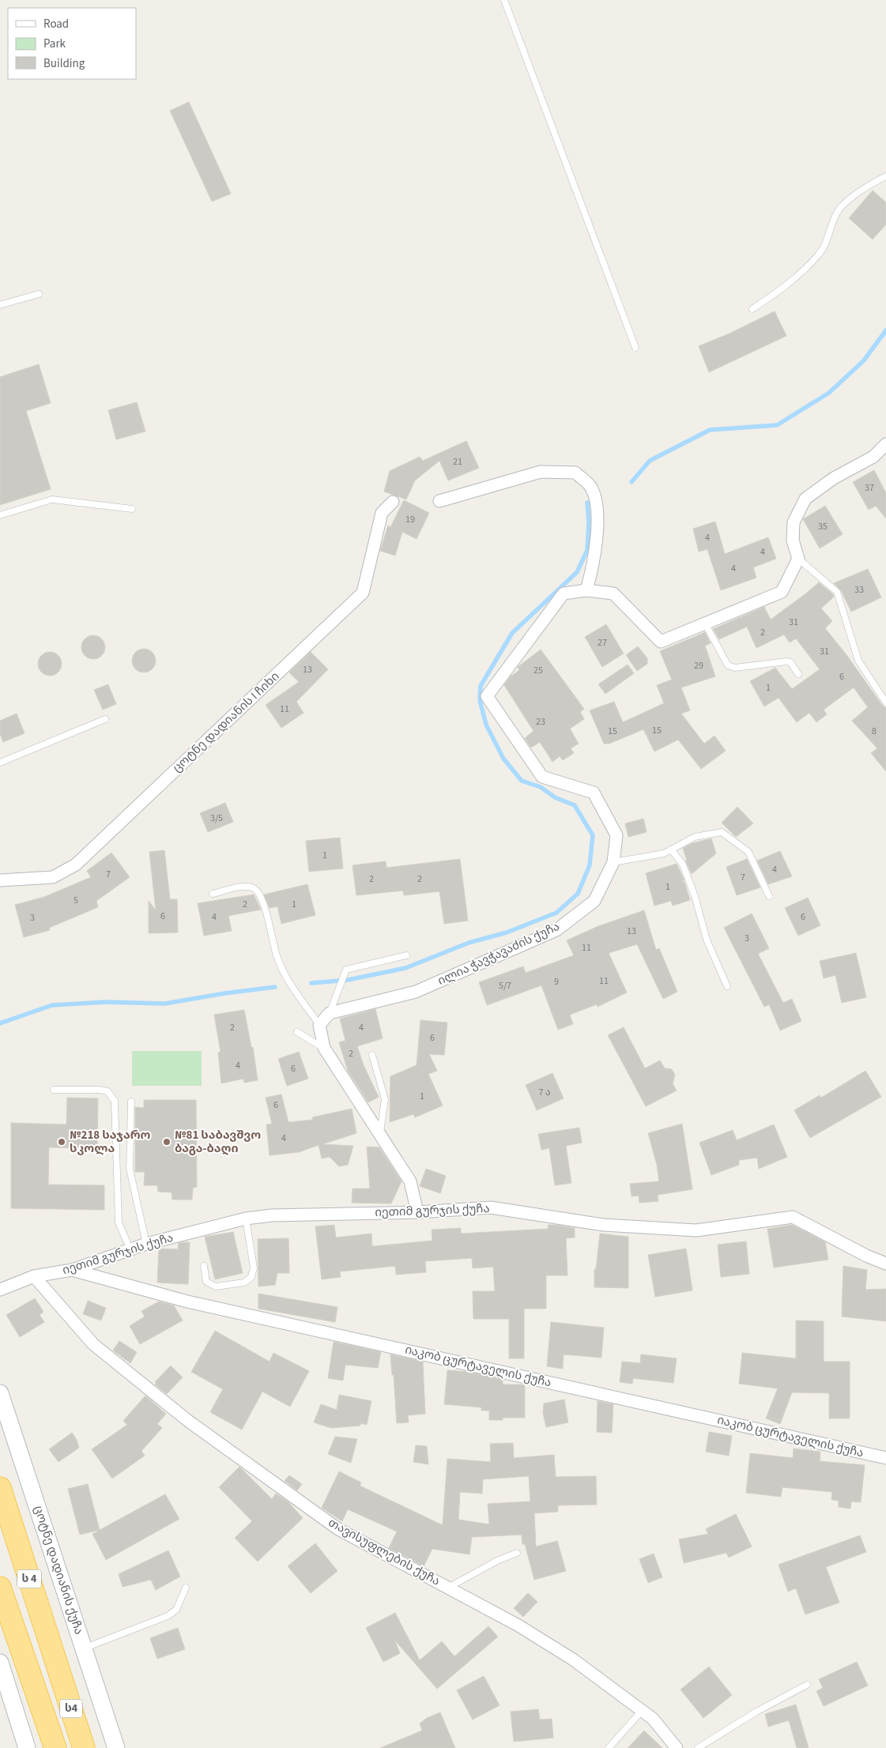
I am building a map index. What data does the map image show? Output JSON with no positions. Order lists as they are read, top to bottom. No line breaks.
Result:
{"streets":{"highway":["ს 4","ს4"],"street":["ცოტნე დადიანის I ჩიხი","ილია ჭავჭავაძის ქუჩა","იეთიმ გურჯის ქუჩა","იაკობ ცურტაველის ქუჩა","თავისუფლების ქუჩა","ცოტნე დადიანის ქუჩა"]},"crossings":[["იეთიმ გურჯის ქუჩა","იაკობ ცურტაველის ქუჩა"],["იეთიმ გურჯის ქუჩა","თავისუფლების ქუჩა"],["ს 4","ს4"]],"places":["№218 საჯარო სკოლა","№81 საბავშვო ბაგა-ბაღი"],"house_numbers":["21","37","19","35","4","4","4","33","31","2","27","31","29","13","25","6","1","11","23","15","15","8","3/5","1","4","7","7","2","2","1","5","2","1","6","4","6","3","13","3","11","11","9","5/7","2","4","6","2","4","6","7 ა","1","6","4"],"legend":["Road","Park","Building"]}
